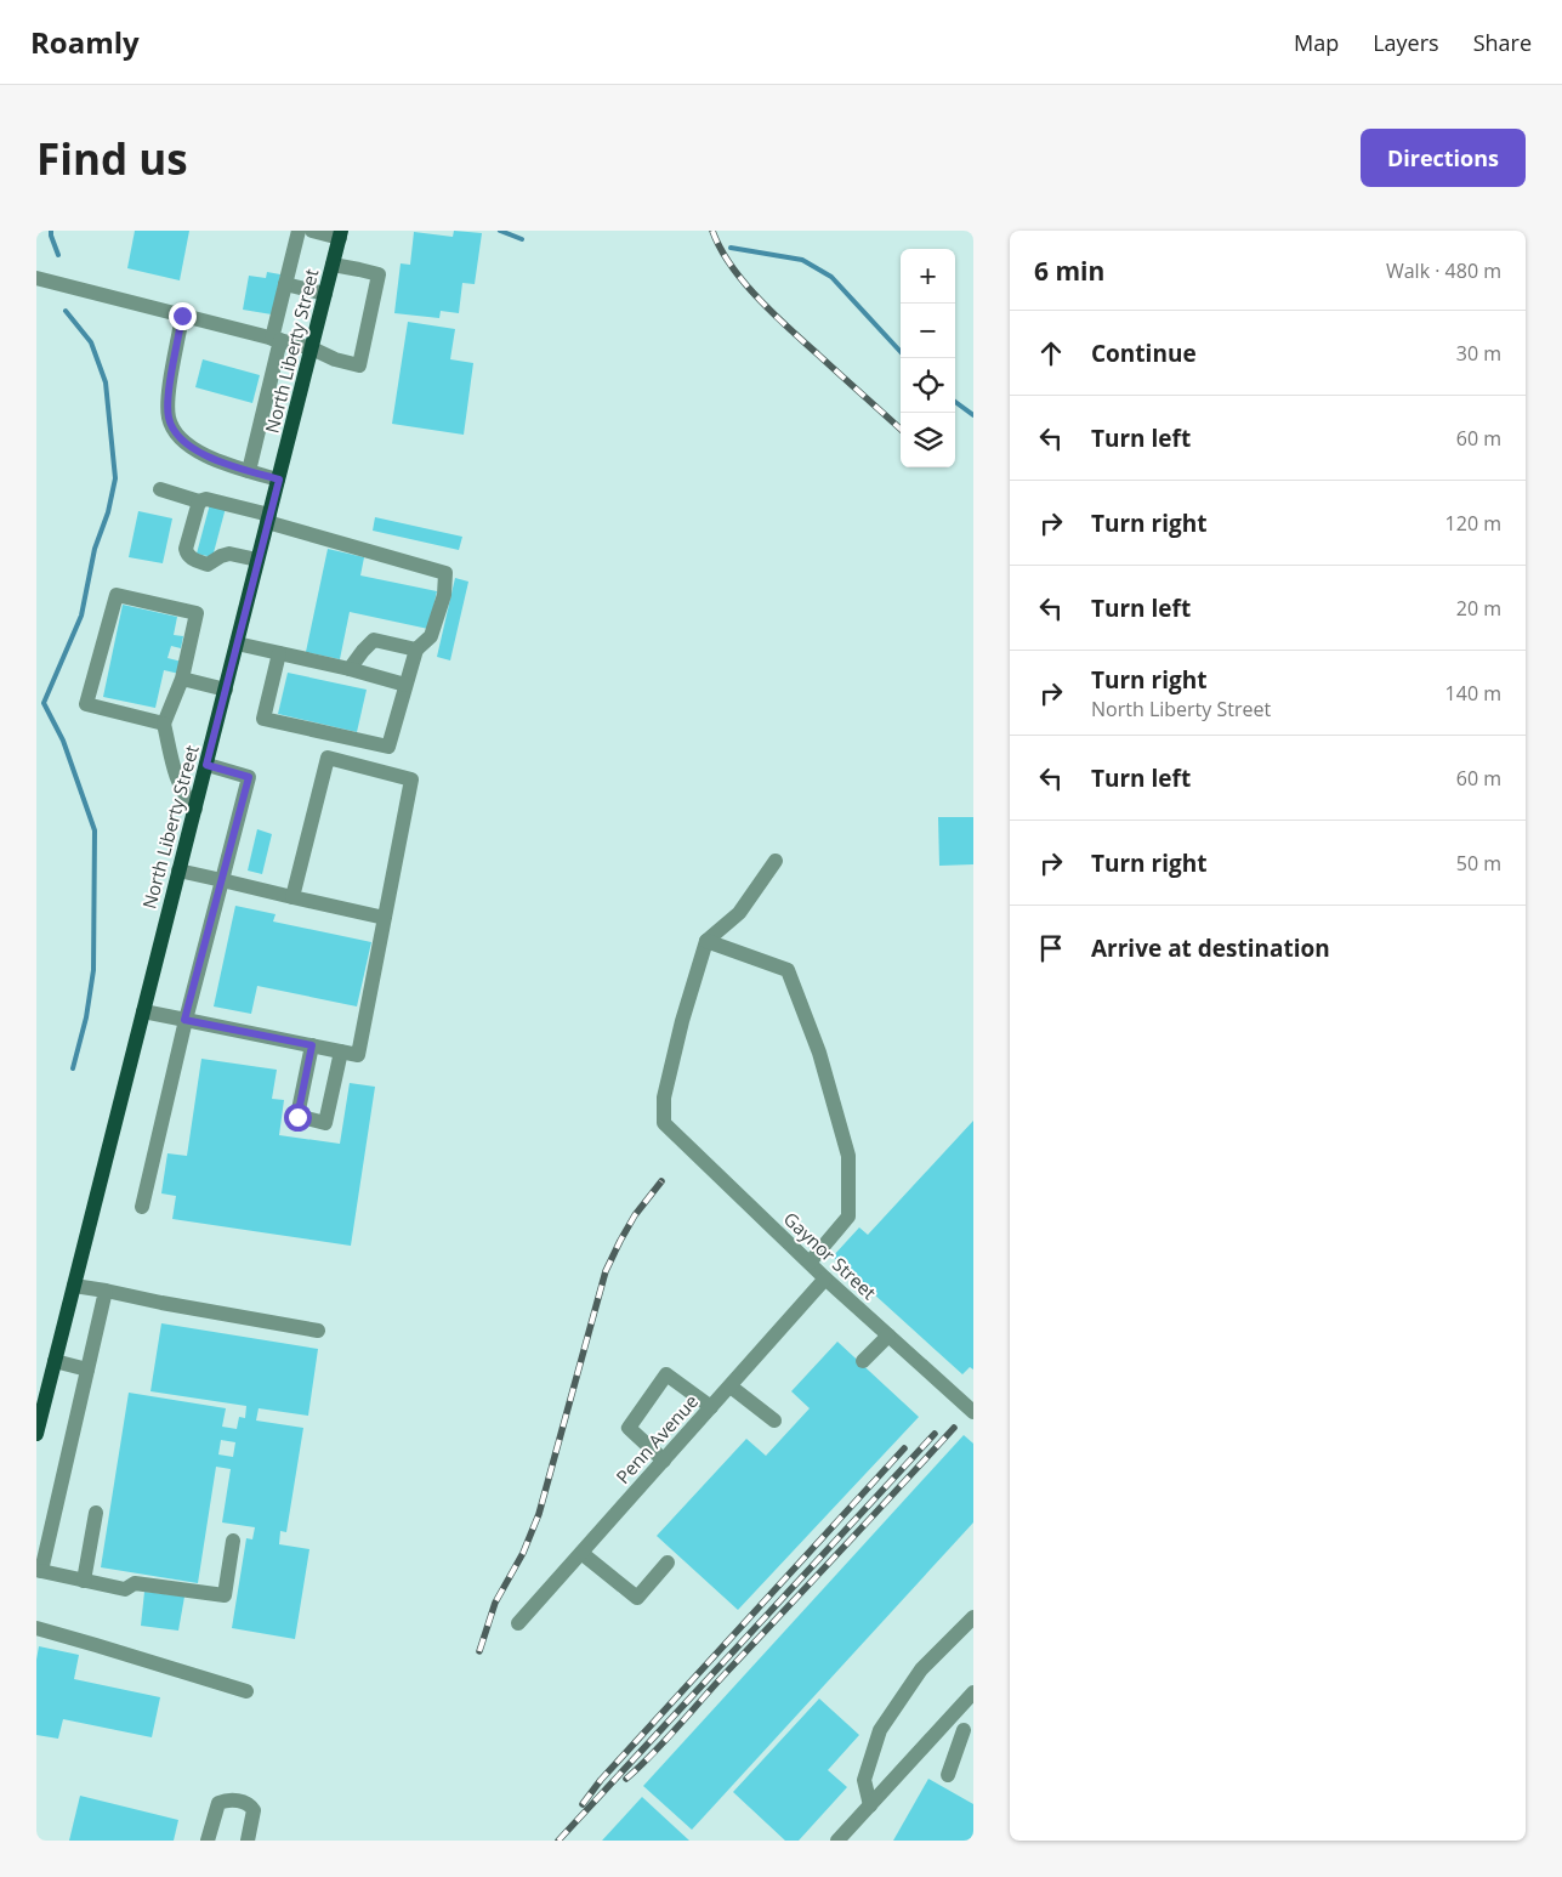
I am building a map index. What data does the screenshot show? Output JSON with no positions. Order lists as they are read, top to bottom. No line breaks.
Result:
{"streets":{"main road":["North Liberty Street"],"street":["Gaynor Street","Penn Avenue"]},"crossings":[["Gaynor Street","Penn Avenue"]],"page":{"header":"Roamly","nav":["Map","Layers","Share"],"buttons":"Directions","title":"Find us","heading":["6 min","Walk · 480 m"],"map_buttons":["+","−"],"list":[["Continue","30 m"],["Turn left","60 m"],["Turn right","120 m"],["Turn left","20 m"],["Turn right","North Liberty Street","140 m"],["Turn left","60 m"],["Turn right","50 m"],"Arrive at destination"]}}
